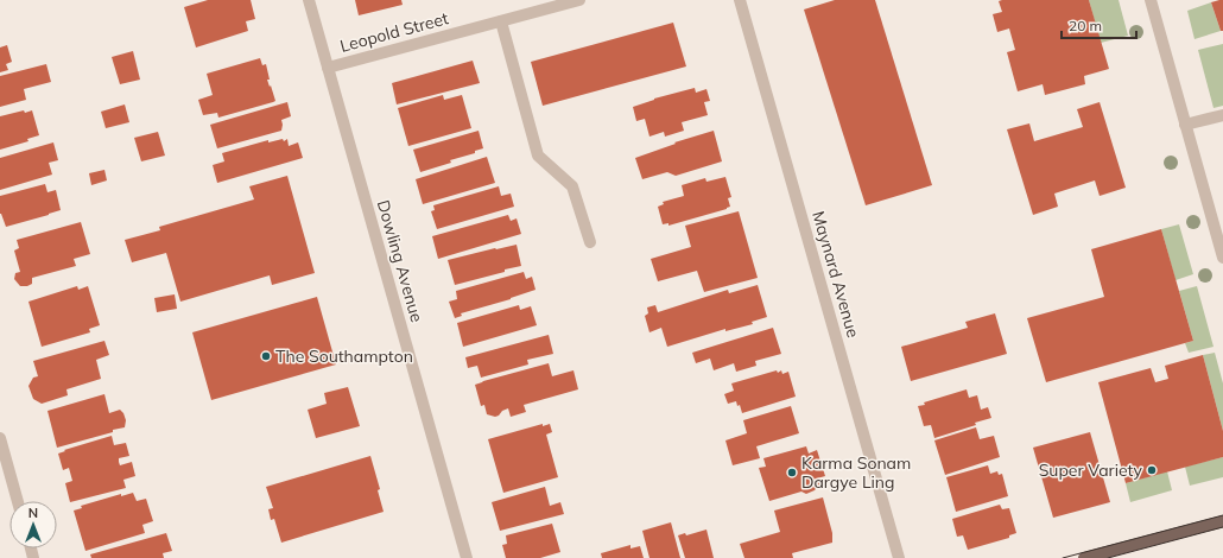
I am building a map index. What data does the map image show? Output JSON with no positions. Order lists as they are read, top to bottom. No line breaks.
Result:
{"streets":{"street":["Leopold Street","Dowling Avenue","Maynard Avenue"]},"crossings":[["Leopold Street","Dowling Avenue"]],"places":["The Southampton","Super Variety","Karma Sonam Dargye Ling"],"scale_bar":"20 m","north":"top"}
